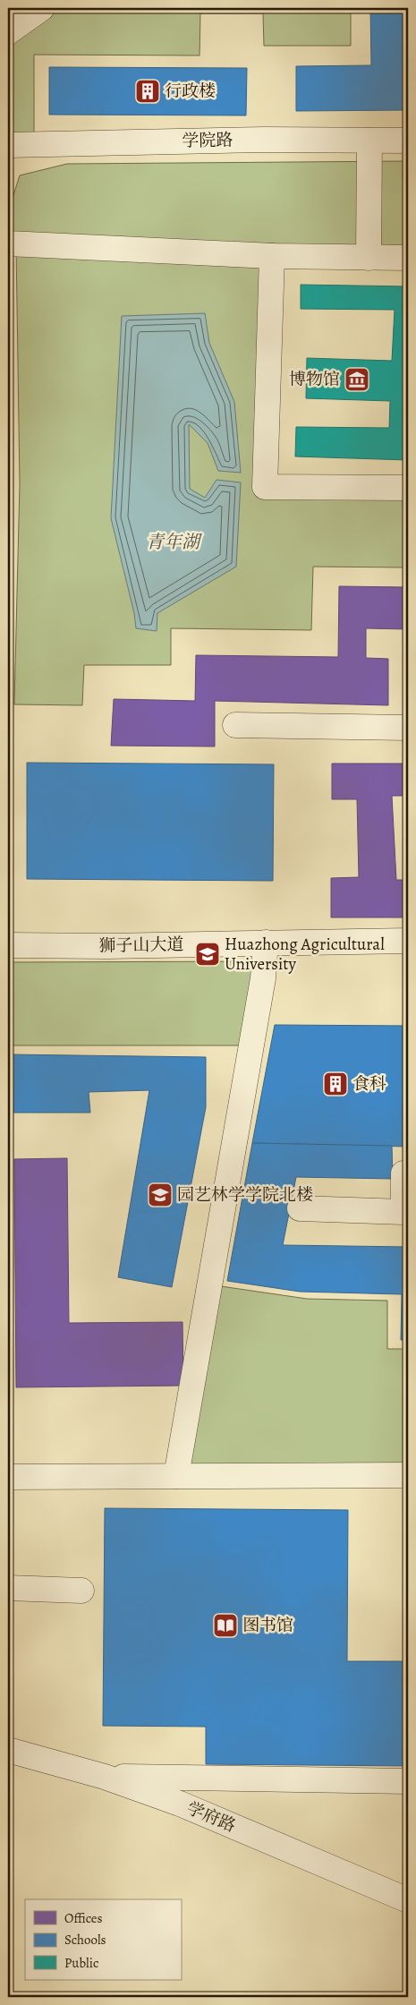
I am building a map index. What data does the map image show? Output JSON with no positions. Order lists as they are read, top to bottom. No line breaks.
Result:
{"streets":{"street":["学院路","狮子山大道","学府路"]},"water":["青年湖"],"places":{"building":["行政楼","食科"],"museum":["博物馆"],"school or university":["Huazhong Agricultural University","园艺林学学院北楼"],"library":["图书馆"]},"legend":["Offices","Schools","Public"]}
